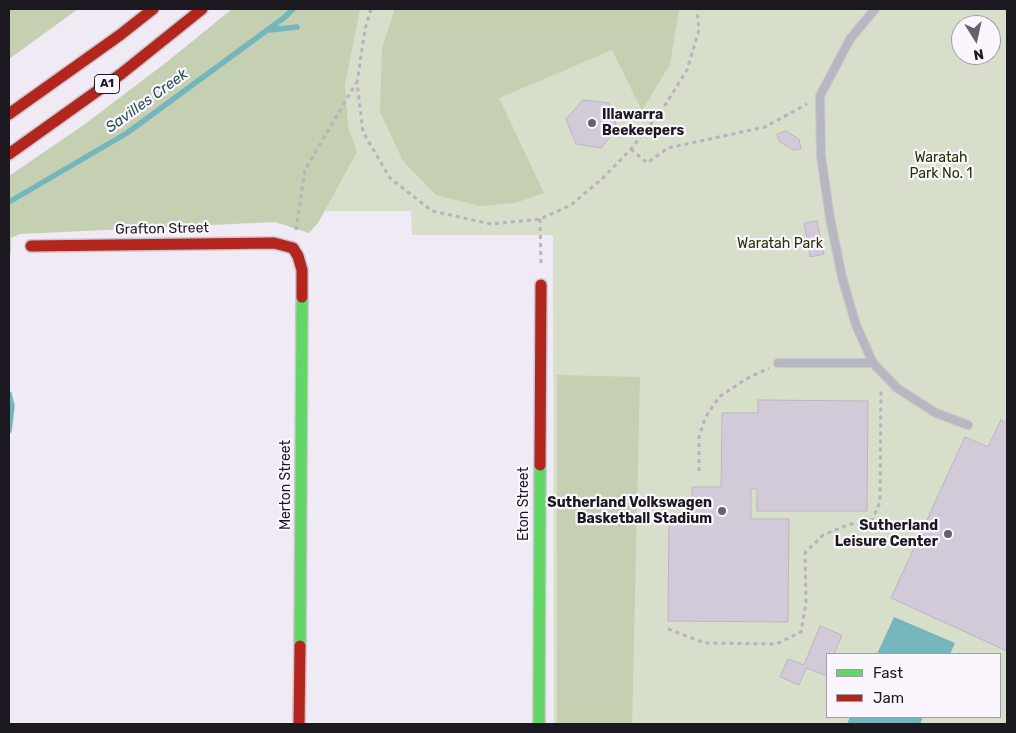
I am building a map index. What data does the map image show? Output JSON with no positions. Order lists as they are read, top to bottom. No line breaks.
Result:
{"streets":{"main road":["A1","Grafton Street","Merton Street","Eton Street"]},"crossings":[["Grafton Street","Merton Street"]],"water":["Savilles Creek"],"parks":["Waratah Park No. 1","Waratah Park"],"places":["Illawarra Beekeepers","Sutherland Volkswagen Basketball Stadium","Sutherland Leisure Center"],"legend":["Fast","Jam"],"north":"bottom"}
